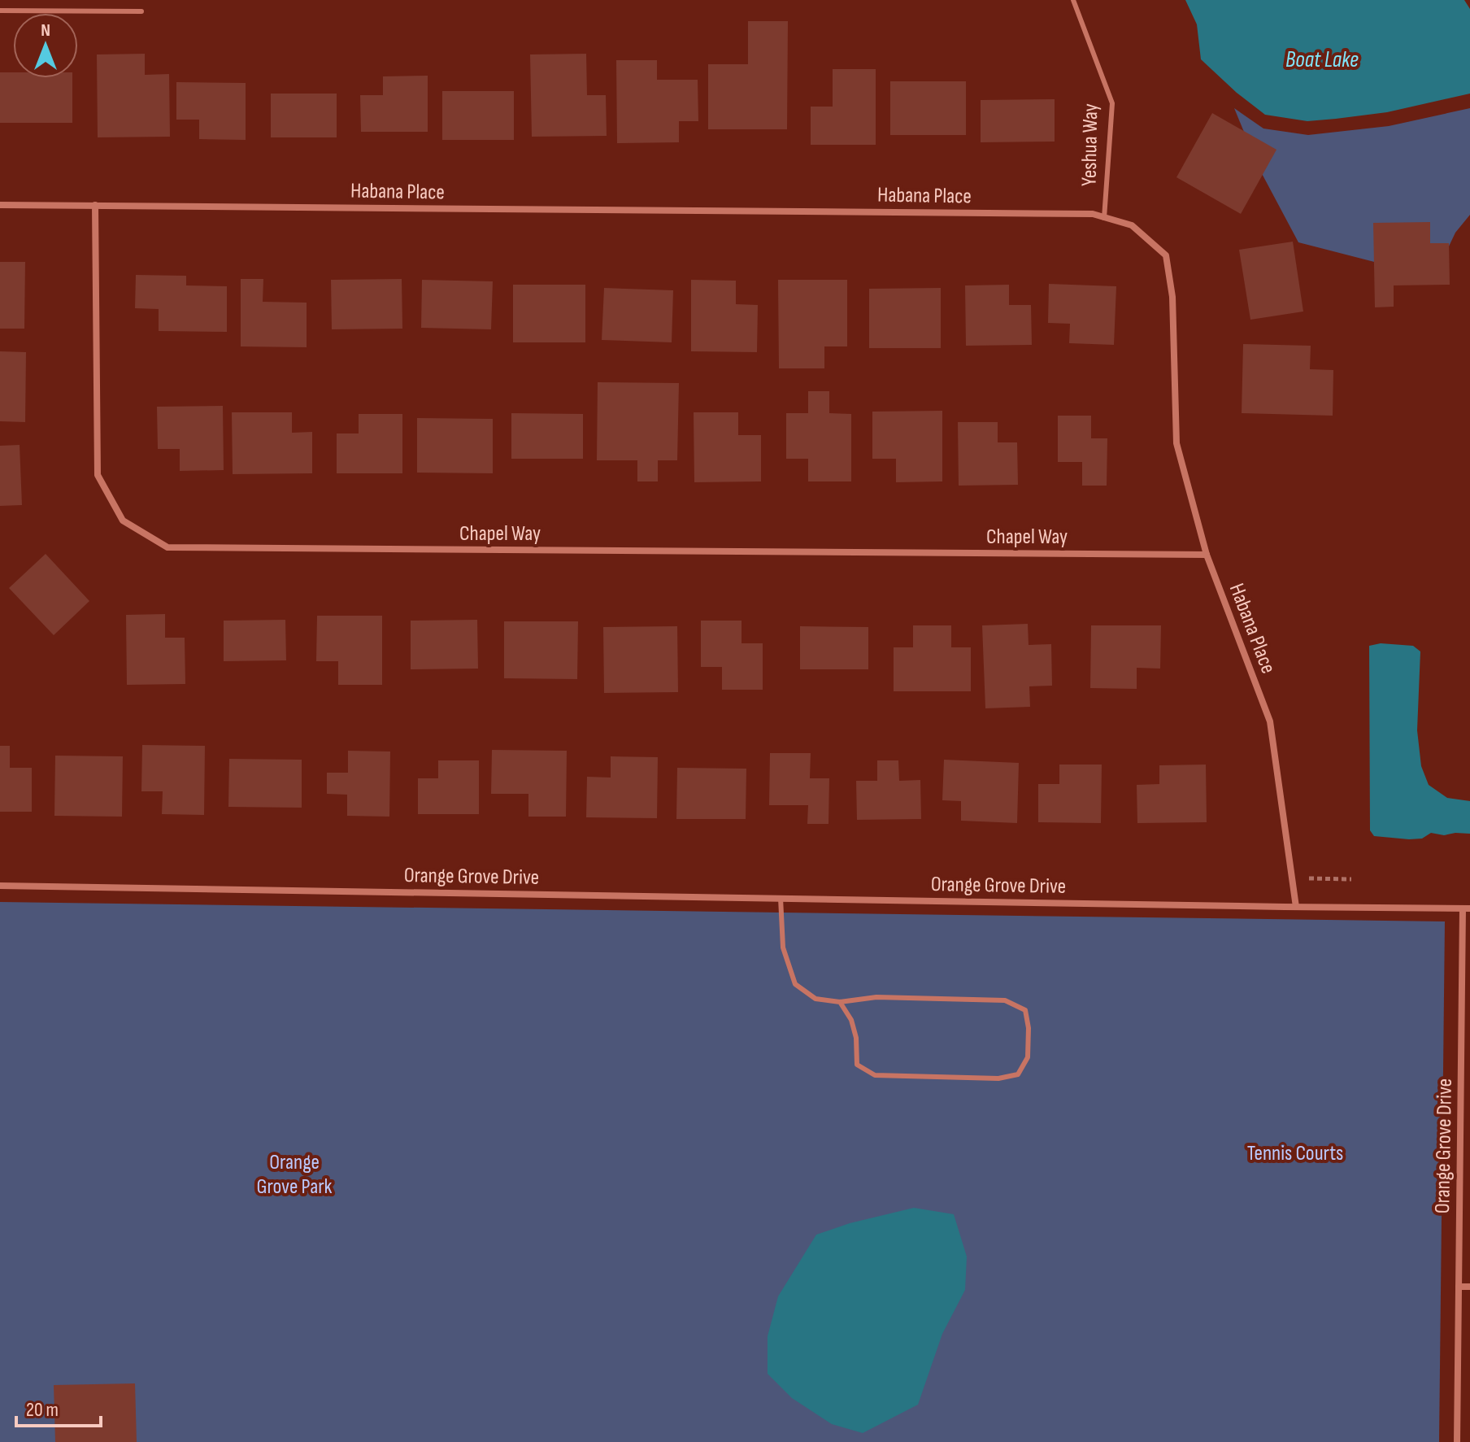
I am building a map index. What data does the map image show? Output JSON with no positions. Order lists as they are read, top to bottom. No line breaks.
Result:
{"streets":{"street":["Habana Place","Chapel Way","Orange Grove Drive"],"lane":["Yeshua Way"]},"crossings":[["Yeshua Way","Habana Place"],["Habana Place","Chapel Way"],["Habana Place","Orange Grove Drive"]],"water":["Boat Lake"],"parks":["Tennis Courts","Orange Grove Park"],"scale_bar":"20 m","north":"top"}
